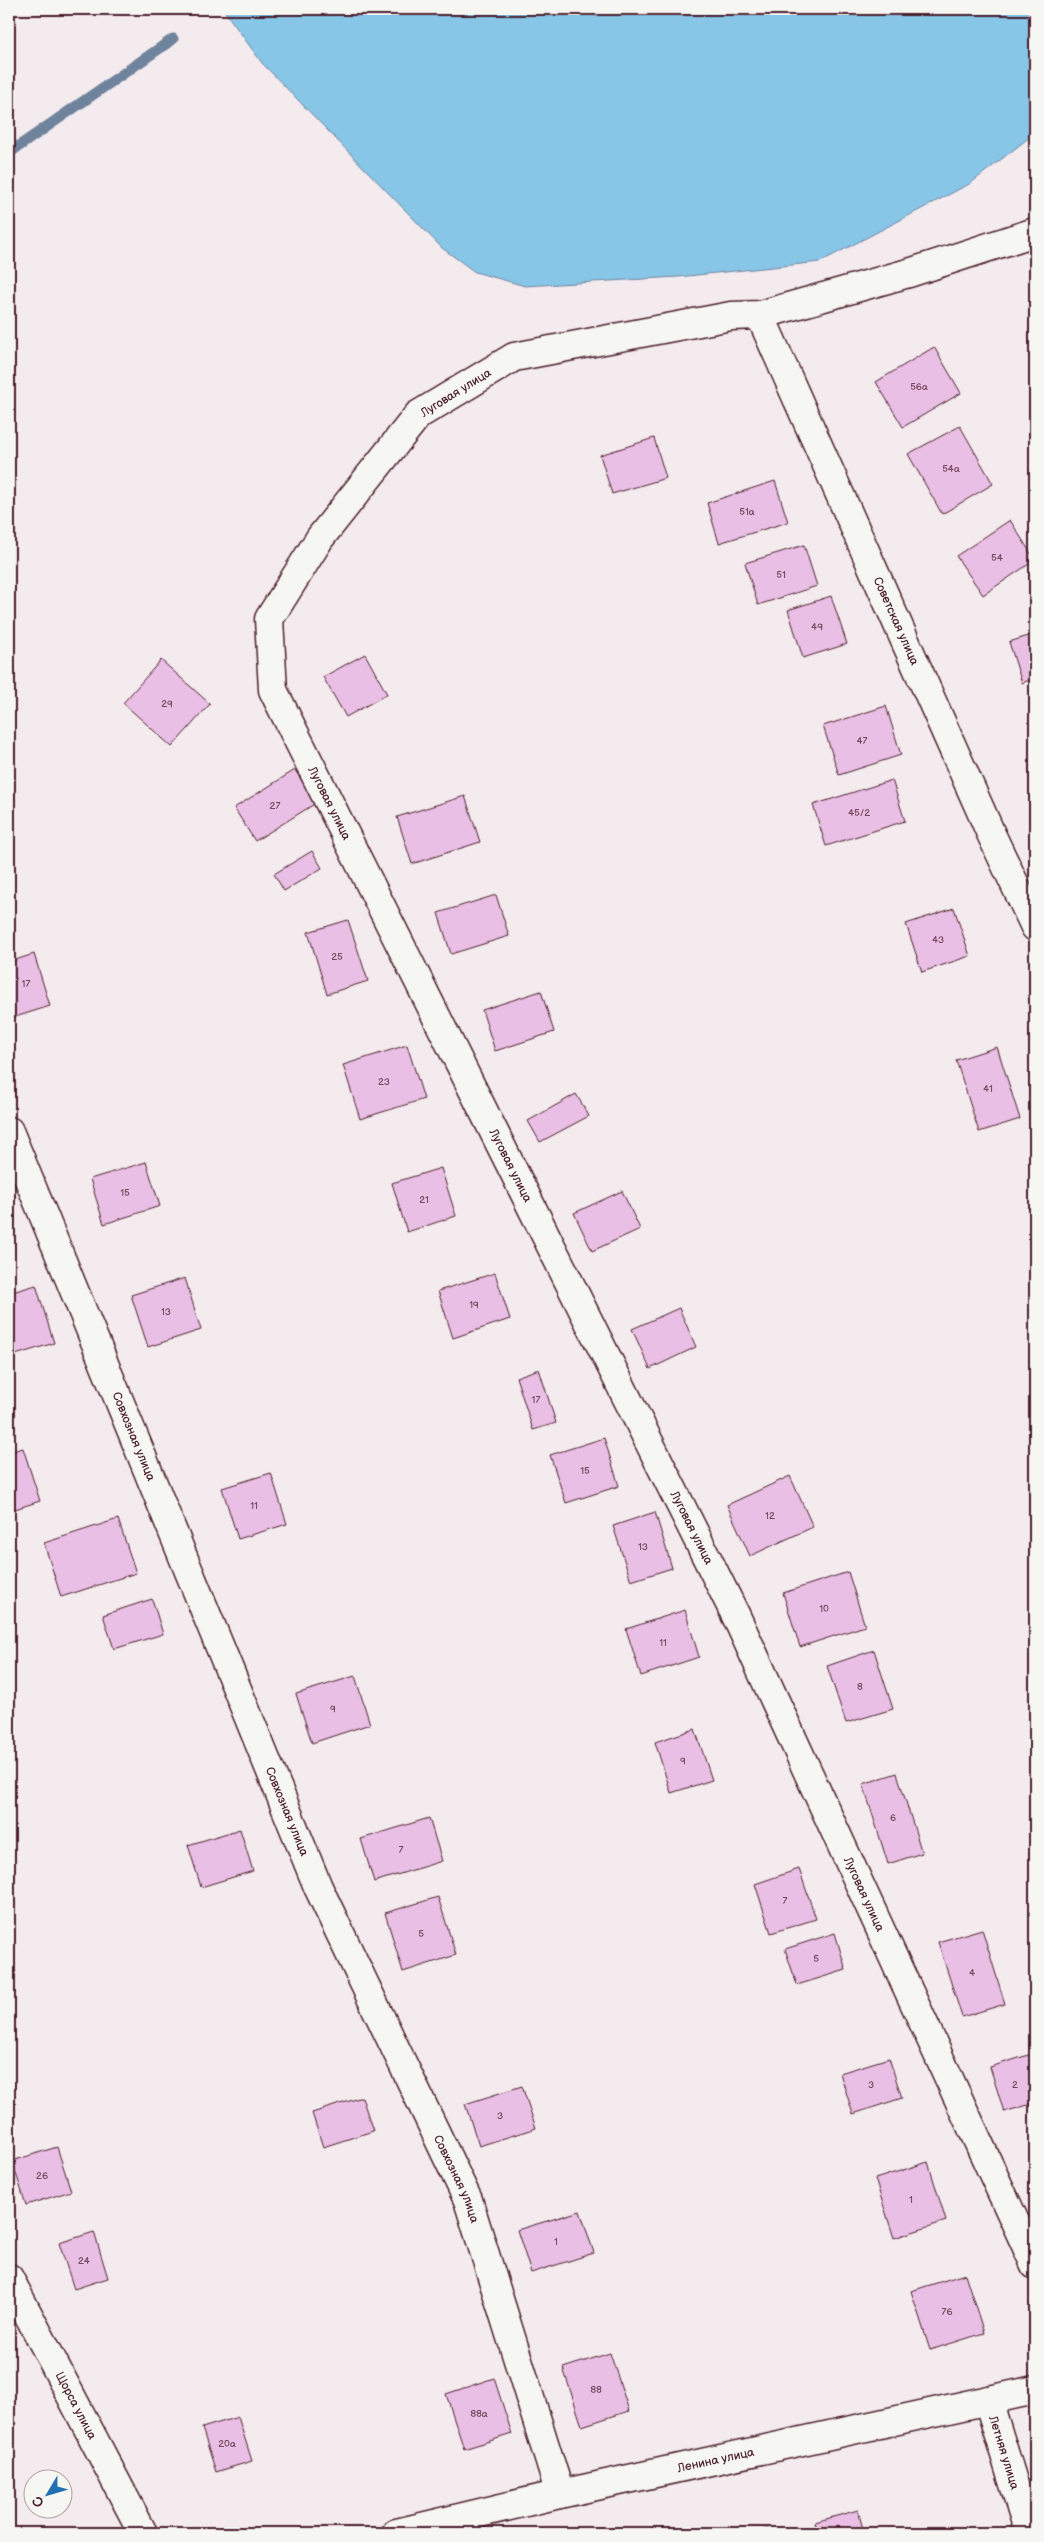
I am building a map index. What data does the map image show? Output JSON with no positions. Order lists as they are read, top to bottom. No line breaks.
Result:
{"streets":{"street":["Луговая улица","Советская улица","Совхозная улица","Щорса улица","Летняя улица","Ленина улица"]},"crossings":[["Луговая улица","Советская улица"],["Совхозная улица","Ленина улица"],["Летняя улица","Ленина улица"]],"house_numbers":["56а","54а","51а","54","51","49","29","47","27","45/2","43","25","17","23","41","15","21","19","13","17","15","11","12","13","10","11","8","9","9","6","7","7","5","5","4","3","2","3","26","1","1","24","76","88","88а","20а"],"north":"bottom left"}
